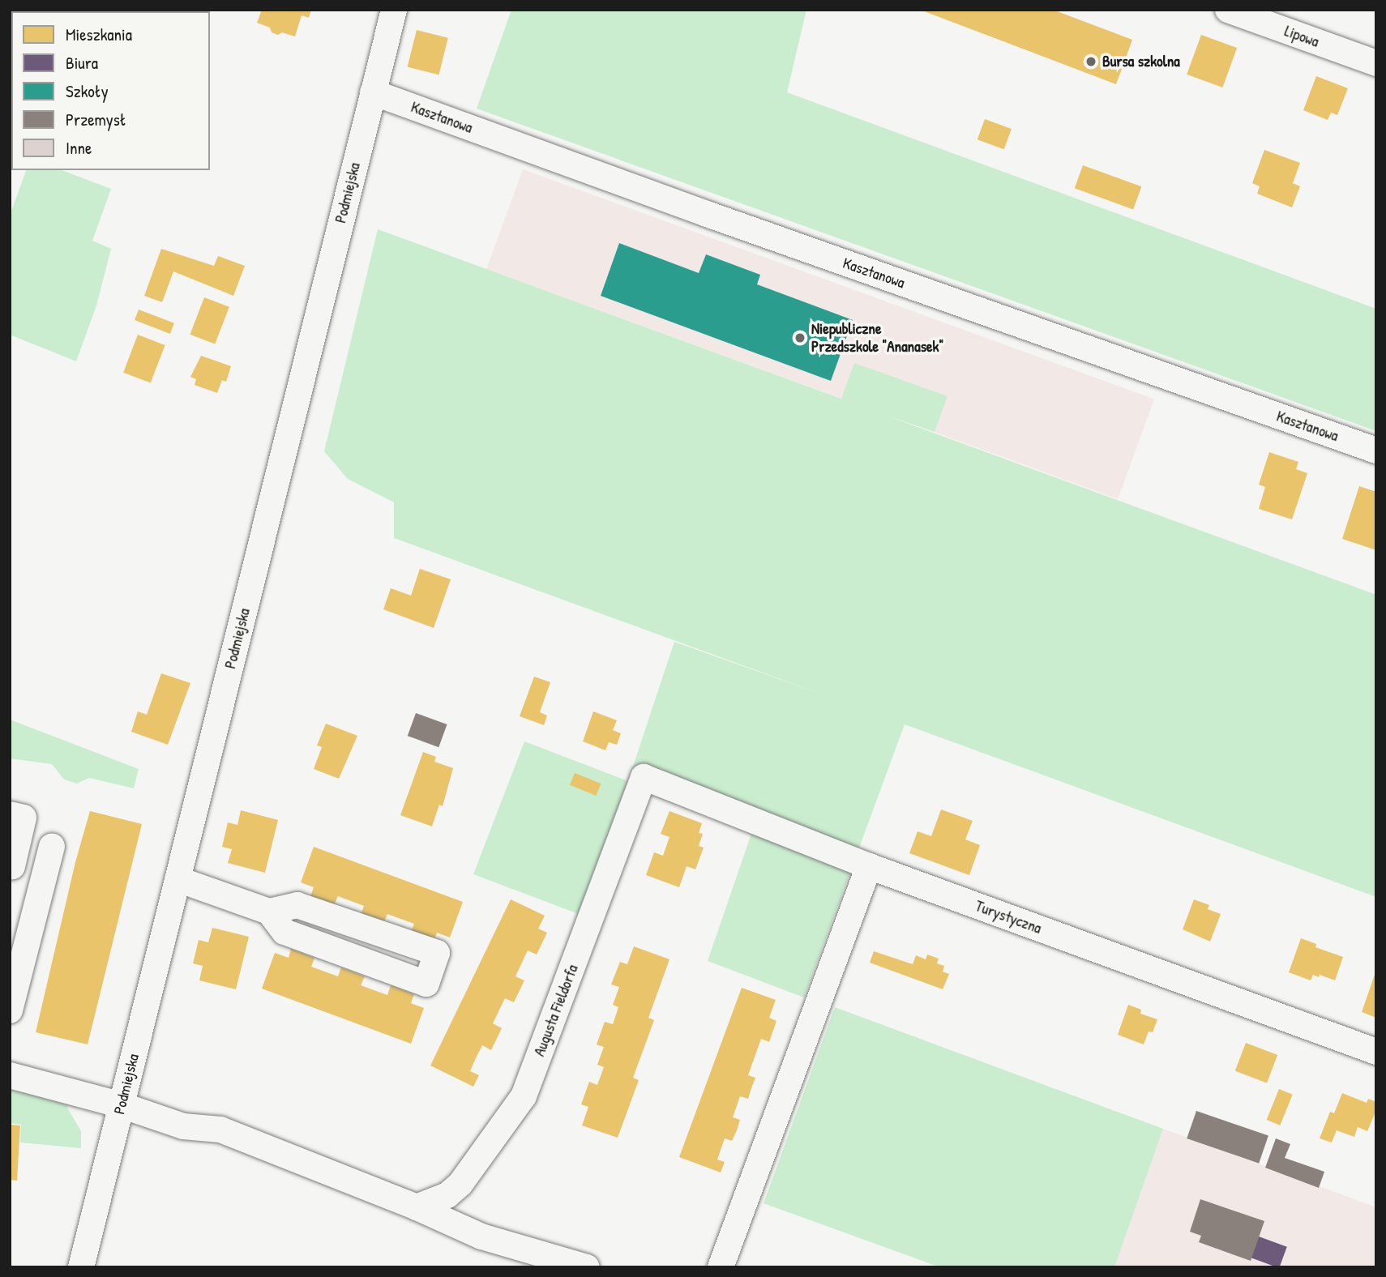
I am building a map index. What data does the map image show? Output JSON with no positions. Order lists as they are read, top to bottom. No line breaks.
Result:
{"streets":{"street":["Lipowa","Kasztanowa","Podmiejska","Turystyczna","Augusta Fieldorfa"]},"crossings":[["Kasztanowa","Podmiejska"],["Turystyczna","Augusta Fieldorfa"]],"places":["Bursa szkolna","Niepubliczne Przedszkole \"Ananasek\""],"legend":["Mieszkania","Biura","Szkoły","Przemysł","Inne"]}
